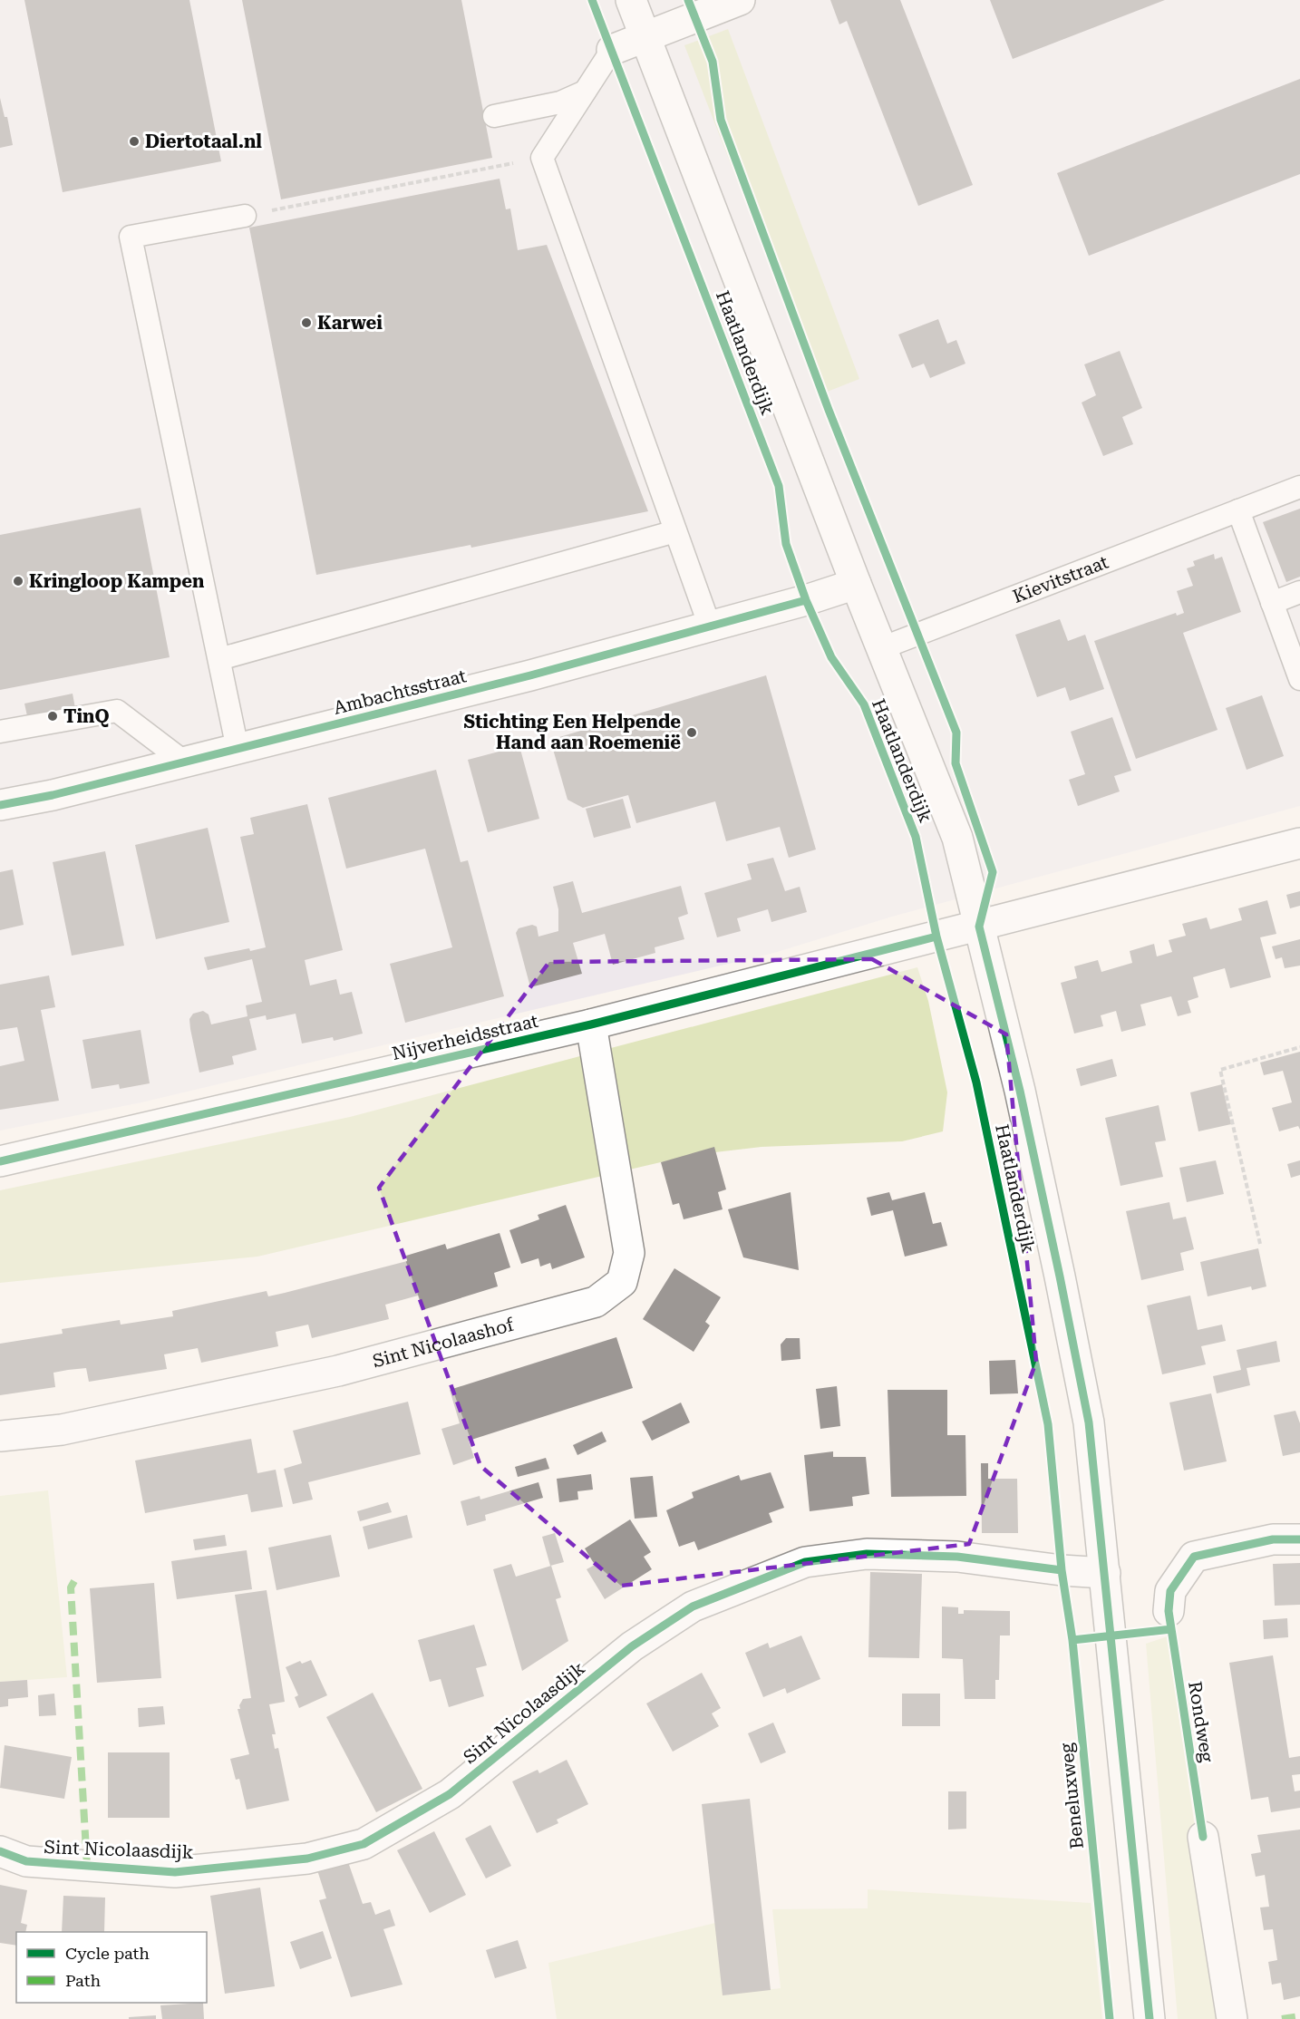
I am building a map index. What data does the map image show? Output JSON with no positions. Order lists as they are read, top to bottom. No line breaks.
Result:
{"streets":{"street":["Haatlanderdijk","Ambachtsstraat","Nijverheidsstraat","Sint Nicolaashof","Sint Nicolaasdijk"],"lane":["Kievitstraat"],"cycle path":["Rondweg","Beneluxweg"]},"crossings":[["Haatlanderdijk","Kievitstraat"],["Haatlanderdijk","Ambachtsstraat"],["Haatlanderdijk","Nijverheidsstraat"],["Haatlanderdijk","Sint Nicolaasdijk"],["Nijverheidsstraat","Sint Nicolaashof"]],"places":["Diertotaal.nl","Karwei","Kringloop Kampen","TinQ","Stichting Een Helpende Hand aan Roemenië"],"legend":["Cycle path","Path"]}
